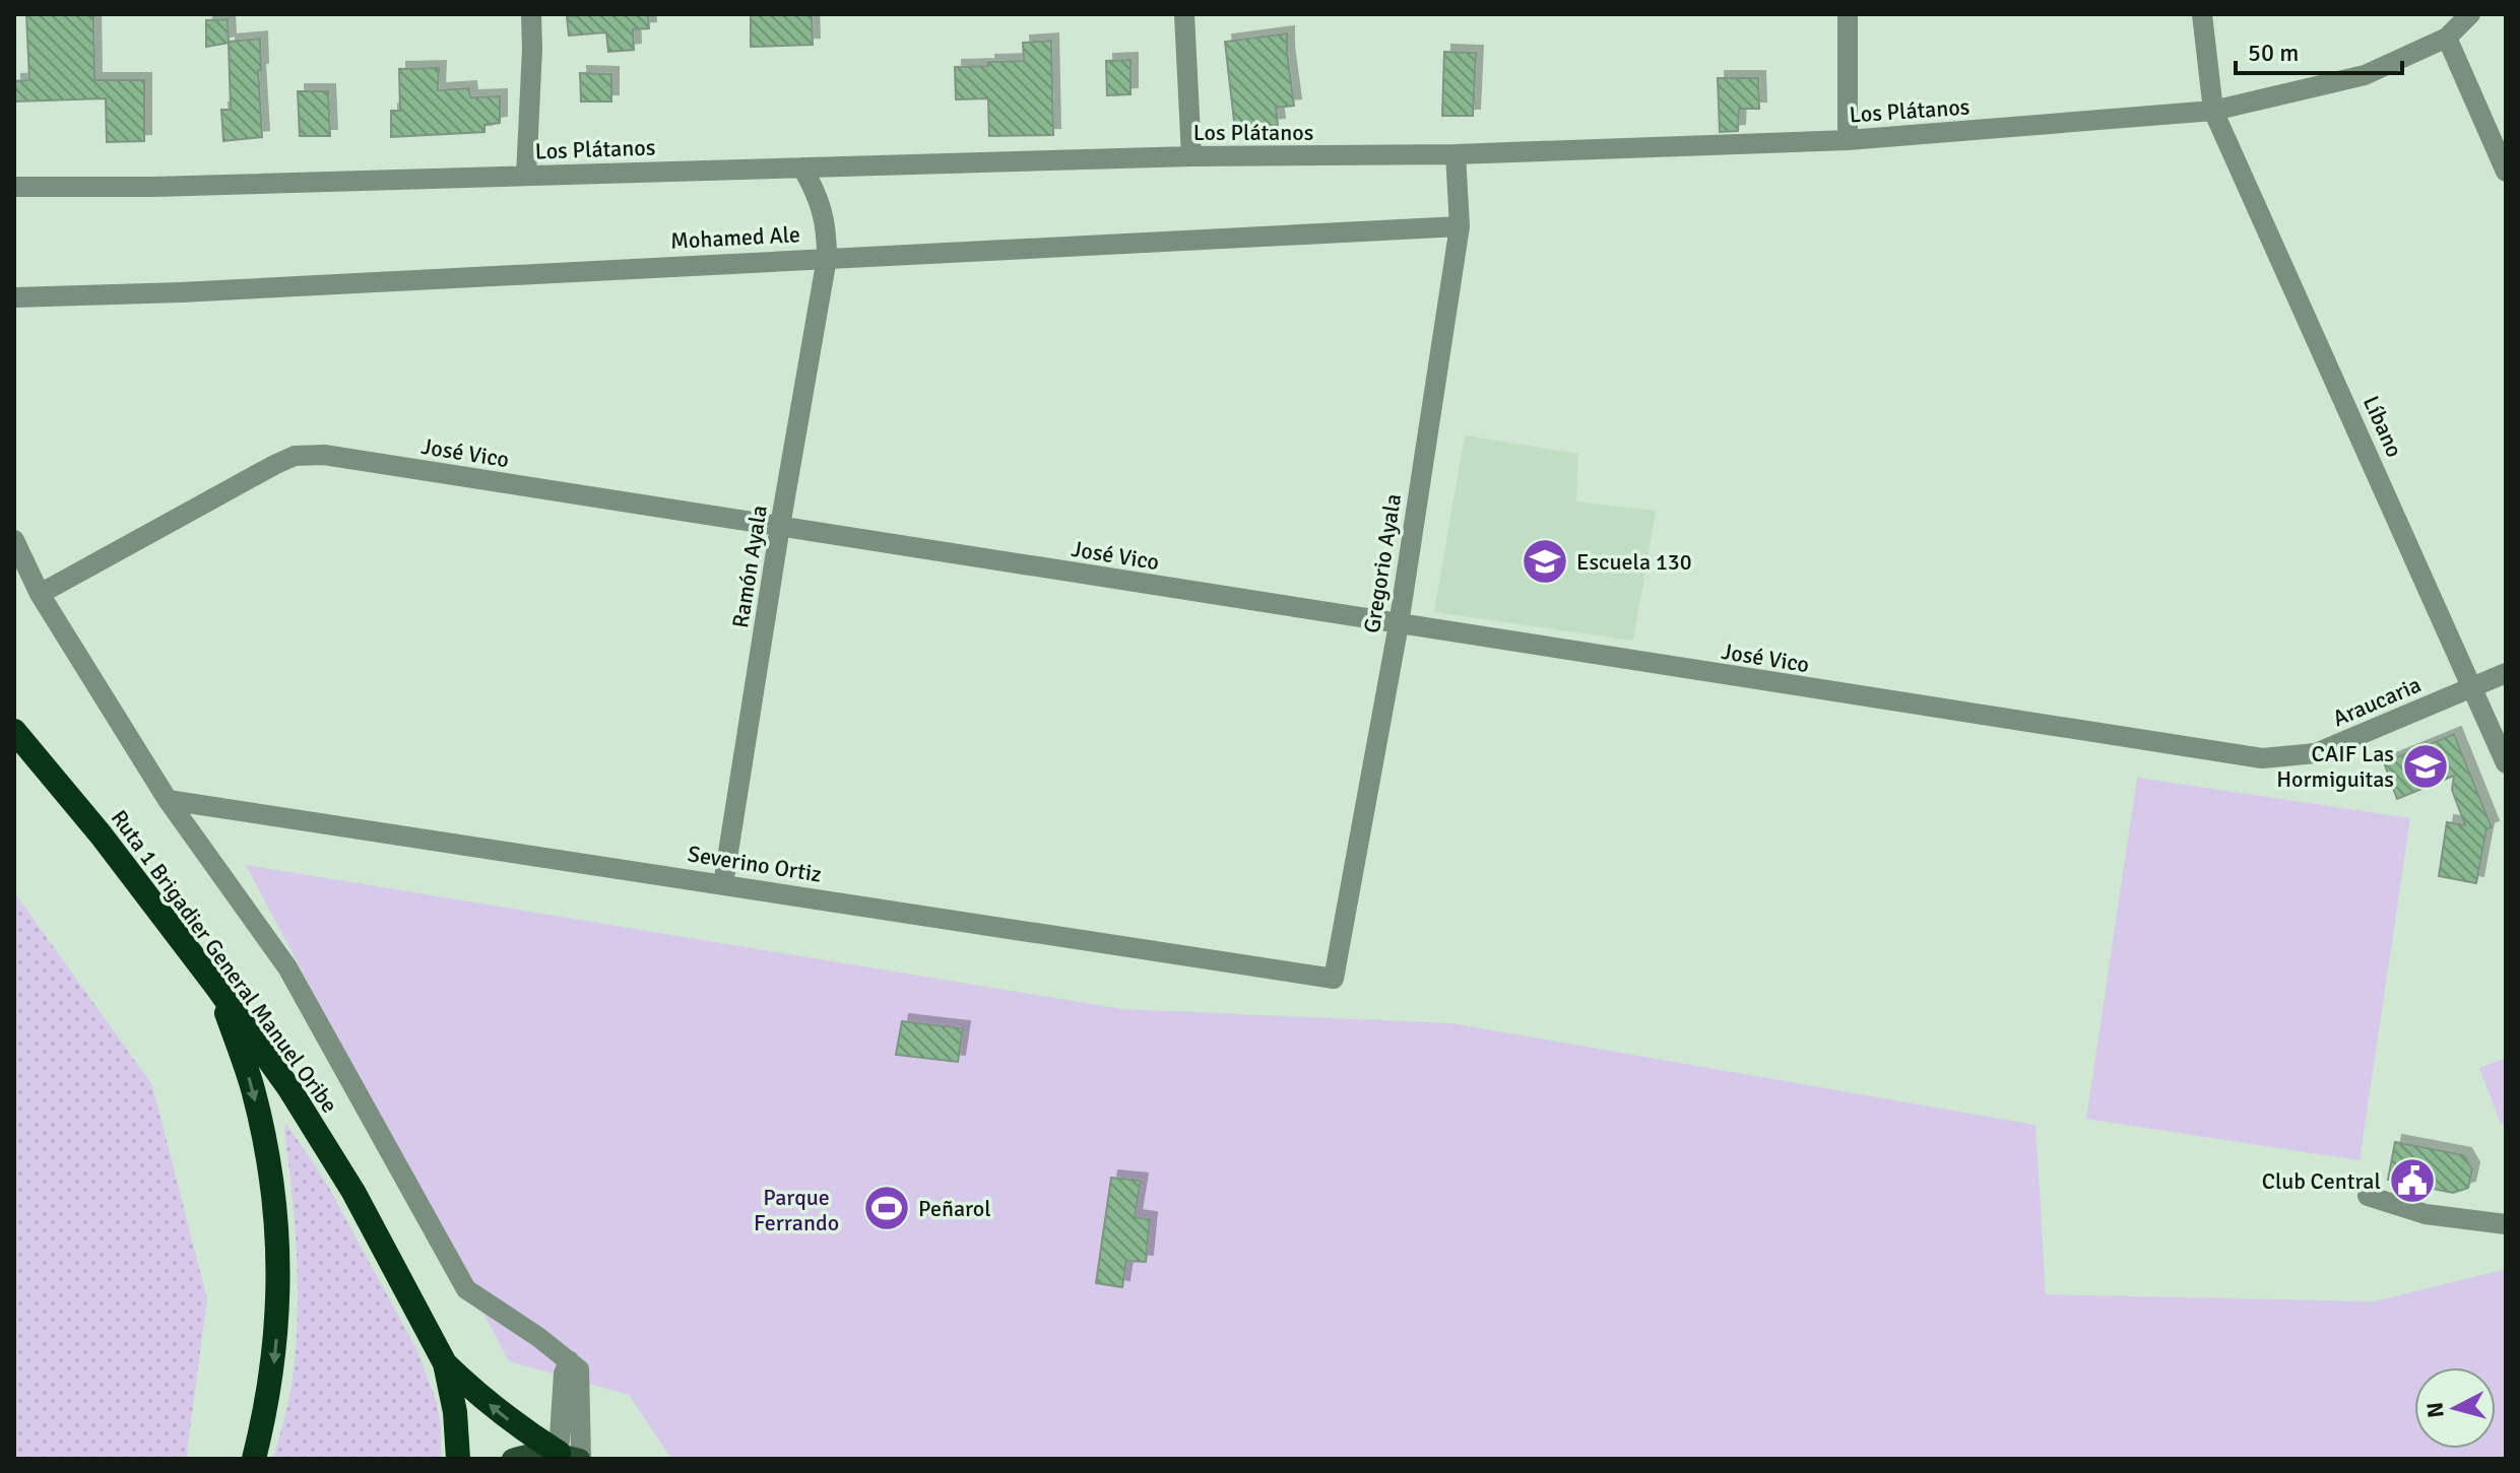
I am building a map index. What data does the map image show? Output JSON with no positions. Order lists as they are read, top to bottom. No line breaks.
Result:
{"streets":{"highway":["Ruta 1 Brigadier General Manuel Oribe"],"street":["Los Plátanos","Mohamed Ale","Líbano","José Vico","Gregorio Ayala","Ramón Ayala","Araucaria","Severino Ortiz"]},"crossings":[["Los Plátanos","Líbano"],["Los Plátanos","Gregorio Ayala"],["Los Plátanos","Ramón Ayala"],["Mohamed Ale","Gregorio Ayala"],["Mohamed Ale","Ramón Ayala"],["Líbano","Araucaria"],["José Vico","Gregorio Ayala"],["José Vico","Ramón Ayala"],["José Vico","Araucaria"],["Gregorio Ayala","Severino Ortiz"],["Ramón Ayala","Severino Ortiz"]],"parks":["Parque Ferrando"],"places":{"school or university":["Escuela 130","CAIF Las Hormiguitas"],"public building":["Club Central"],"sports":["Peñarol"]},"scale_bar":"50 m","north":"left"}
